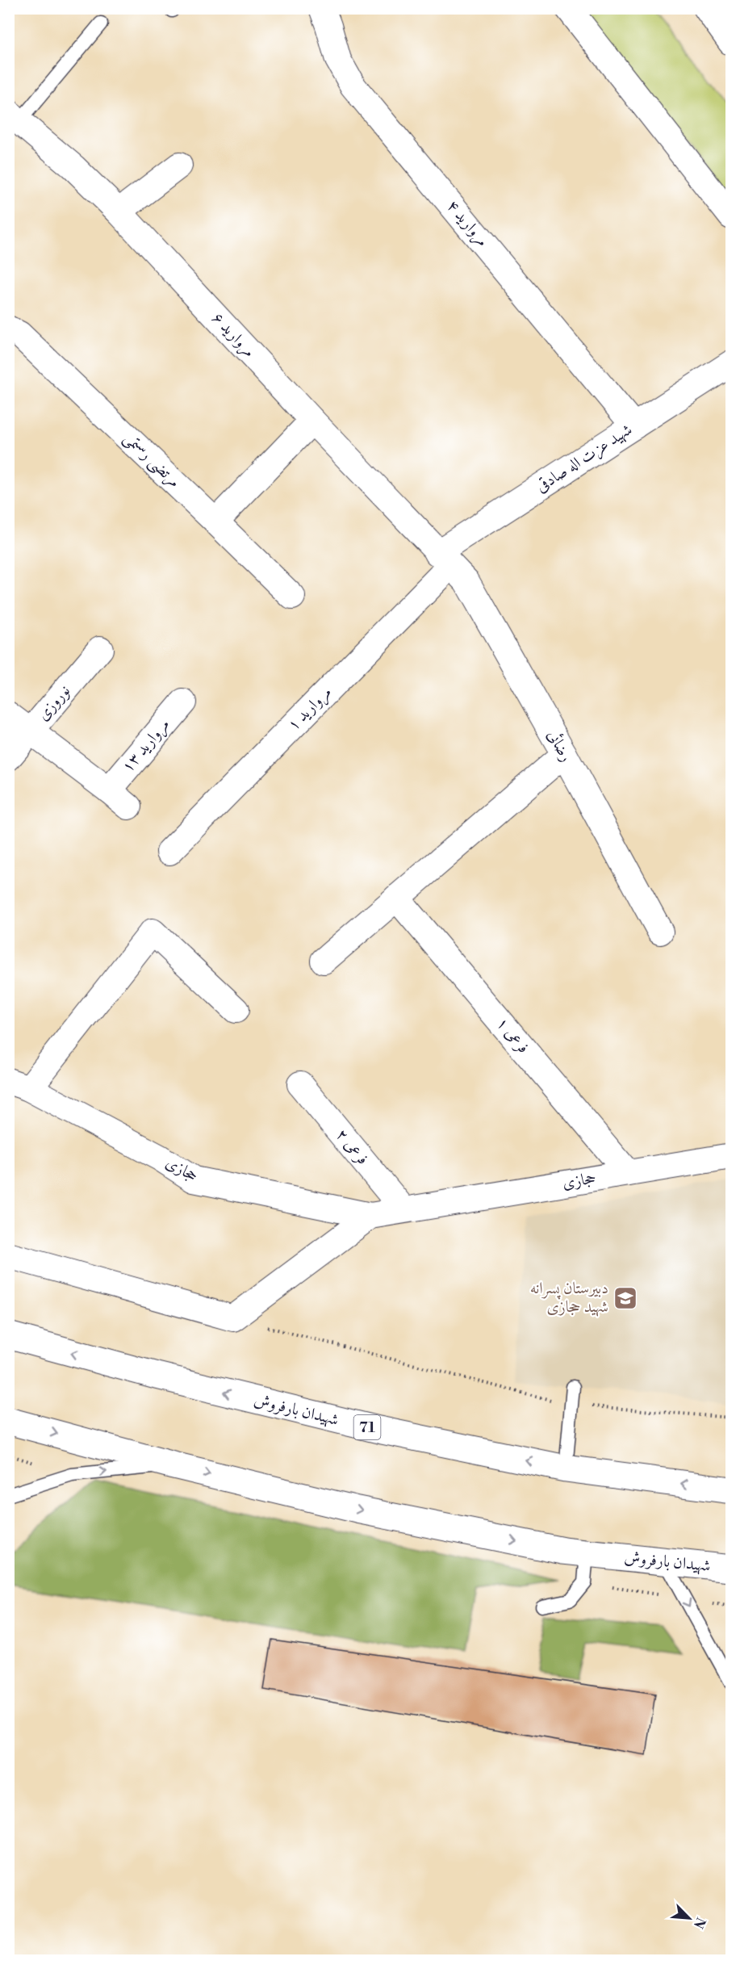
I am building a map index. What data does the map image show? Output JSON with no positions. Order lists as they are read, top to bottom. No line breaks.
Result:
{"streets":{"main road":["شهیدان بارفروش","71"],"street":["مروارید ۴","مروارید ۶","شهید عزت اله صادقی","مرتضی رستمی","نوروزی","مروارید ۱","مروارید ۱۳","رضائی","فرعی ۱","فرعی ۲","حجازی"]},"crossings":[["مروارید ۴","شهید عزت اله صادقی"],["مروارید ۶","شهید عزت اله صادقی"],["مروارید ۶","مروارید ۱"],["مروارید ۶","رضائی"],["شهید عزت اله صادقی","مروارید ۱"],["شهید عزت اله صادقی","رضائی"],["مروارید ۱","رضائی"],["فرعی ۱","حجازی"],["فرعی ۲","حجازی"]],"places":{"school or university":["دبیرستان پسرانه شهید حجازی"]},"north":"bottom right"}
